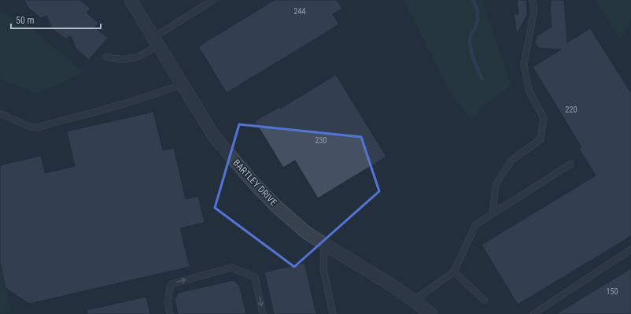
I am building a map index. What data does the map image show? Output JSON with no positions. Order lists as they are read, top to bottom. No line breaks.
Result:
{"streets":{"street":["BARTLEY DRIVE"]},"house_numbers":["244","220","230","150"],"scale_bar":"50 m"}
